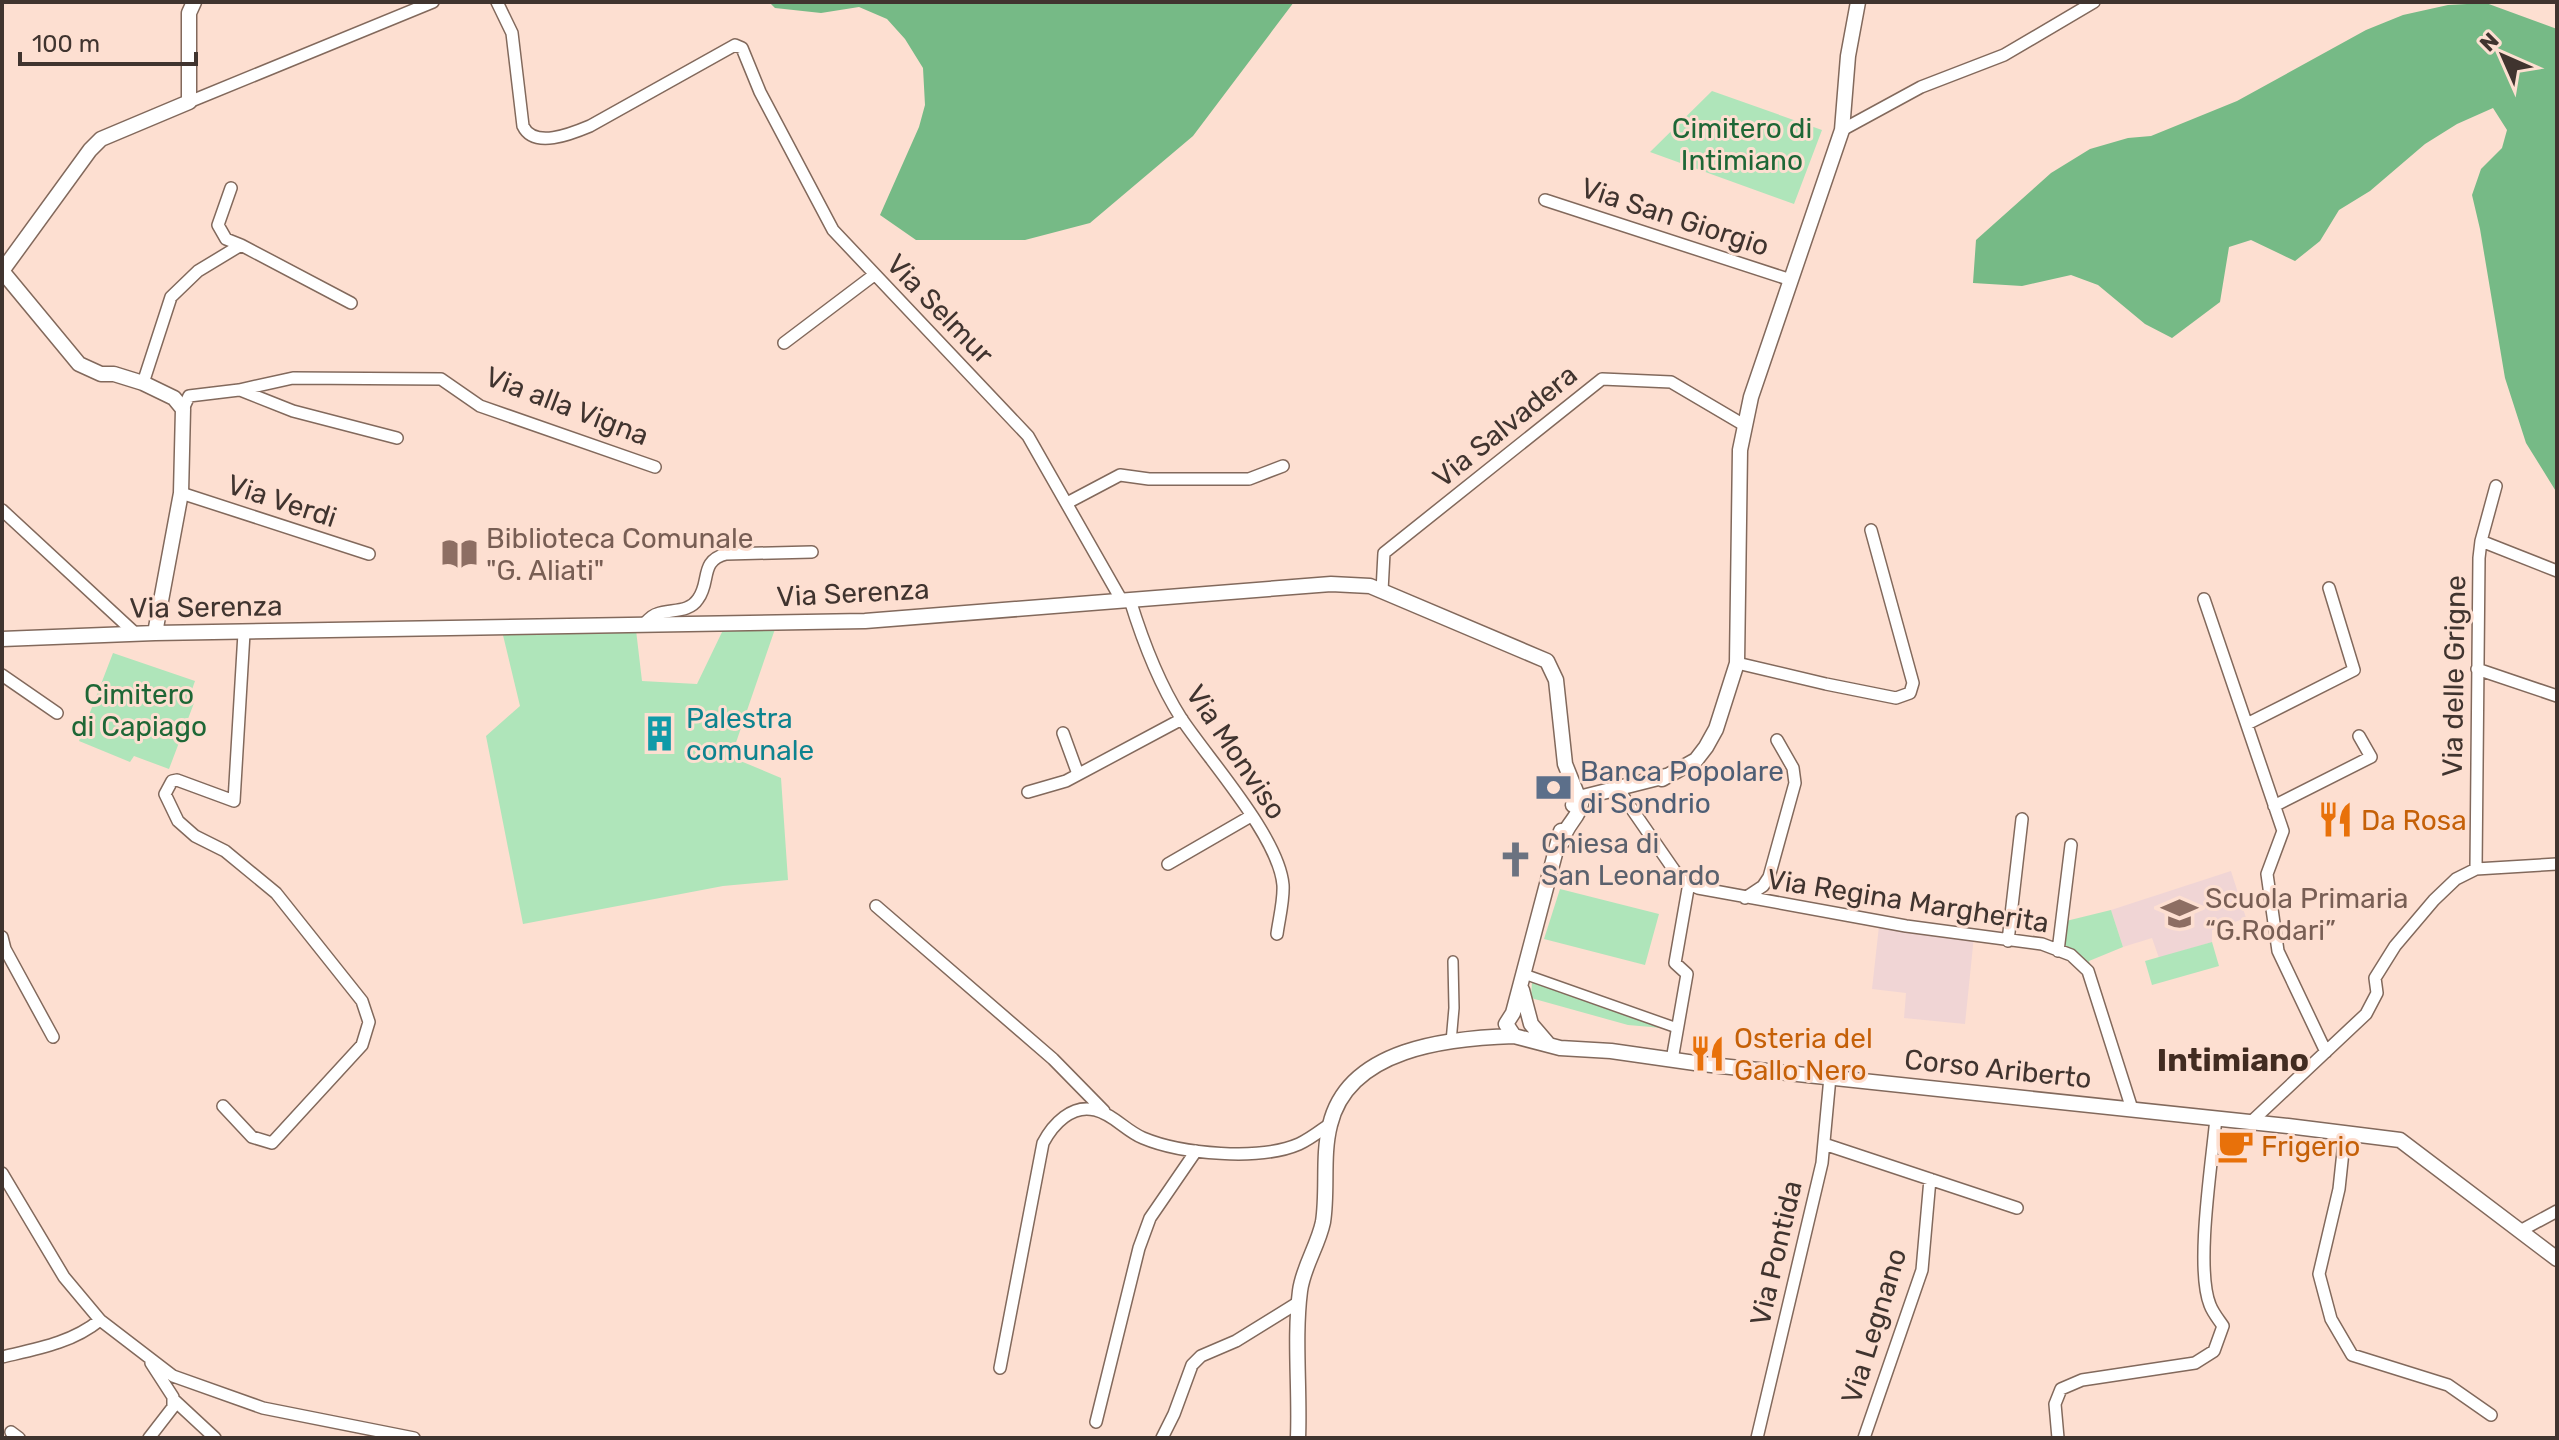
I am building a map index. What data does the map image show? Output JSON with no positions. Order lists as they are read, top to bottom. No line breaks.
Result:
{"streets":{"street":["Via San Giorgio","Via Selmur","Via alla Vigna","Via Salvadera","Via Verdi","Via Serenza","Via delle Grigne","Via Monviso","Via Regina Margherita","Corso Ariberto","Via Pontida","Via Legnano"]},"crossings":[["Via Selmur","Via Serenza"],["Via Selmur","Via Monviso"],["Via Salvadera","Via Serenza"],["Via Serenza","Via Monviso"],["Via Regina Margherita","Corso Ariberto"],["Corso Ariberto","Via Pontida"]],"districts":["Intimiano"],"parks":["Cimitero di Intimiano","Cimitero di Capiago"],"places":{"library":["Biblioteca Comunale \"G. Aliati\""],"building":["Palestra comunale"],"bank":["Banca Popolare di Sondrio"],"restaurant":["Da Rosa","Osteria del Gallo Nero"],"church":["Chiesa di San Leonardo"],"school or university":["Scuola Primaria “G.Rodari”"],"cafe":["Frigerio"]},"scale_bar":"100 m","north":"top left"}
